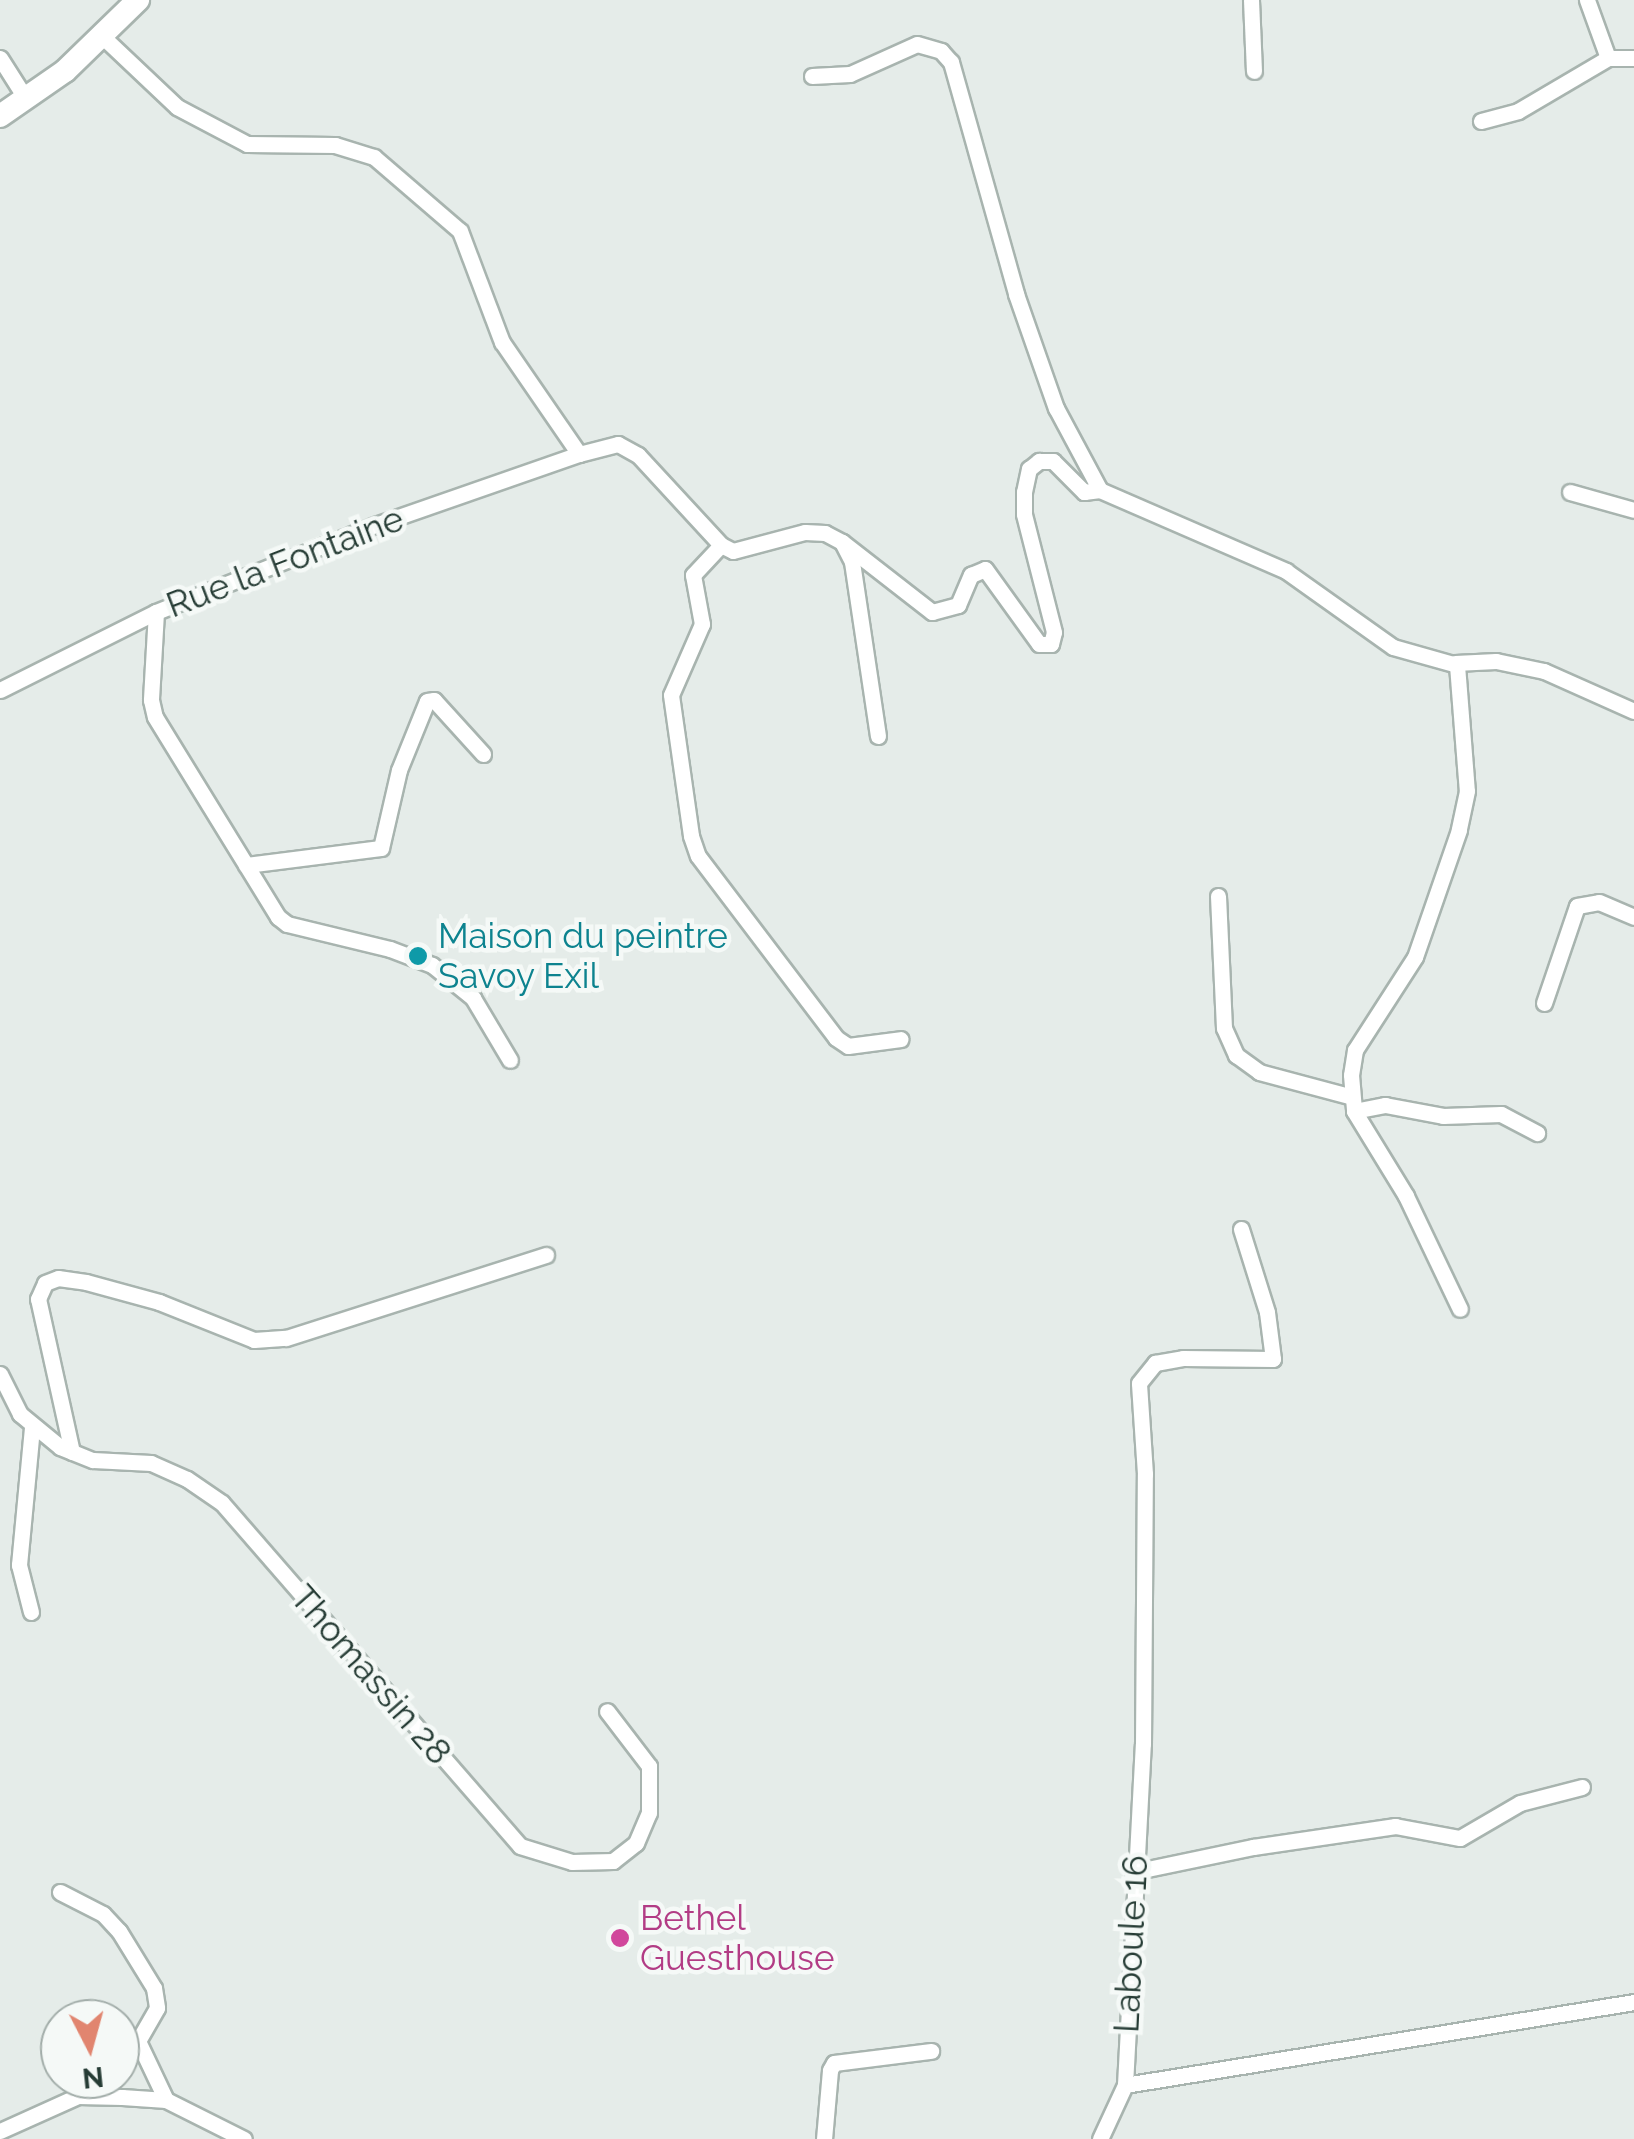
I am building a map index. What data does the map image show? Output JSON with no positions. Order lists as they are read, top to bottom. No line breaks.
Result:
{"streets":{"street":["Rue la Fontaine","Thomassin 28","Laboule 16"]},"places":["Maison du peintre Savoy Exil","Bethel Guesthouse"],"north":"bottom"}
